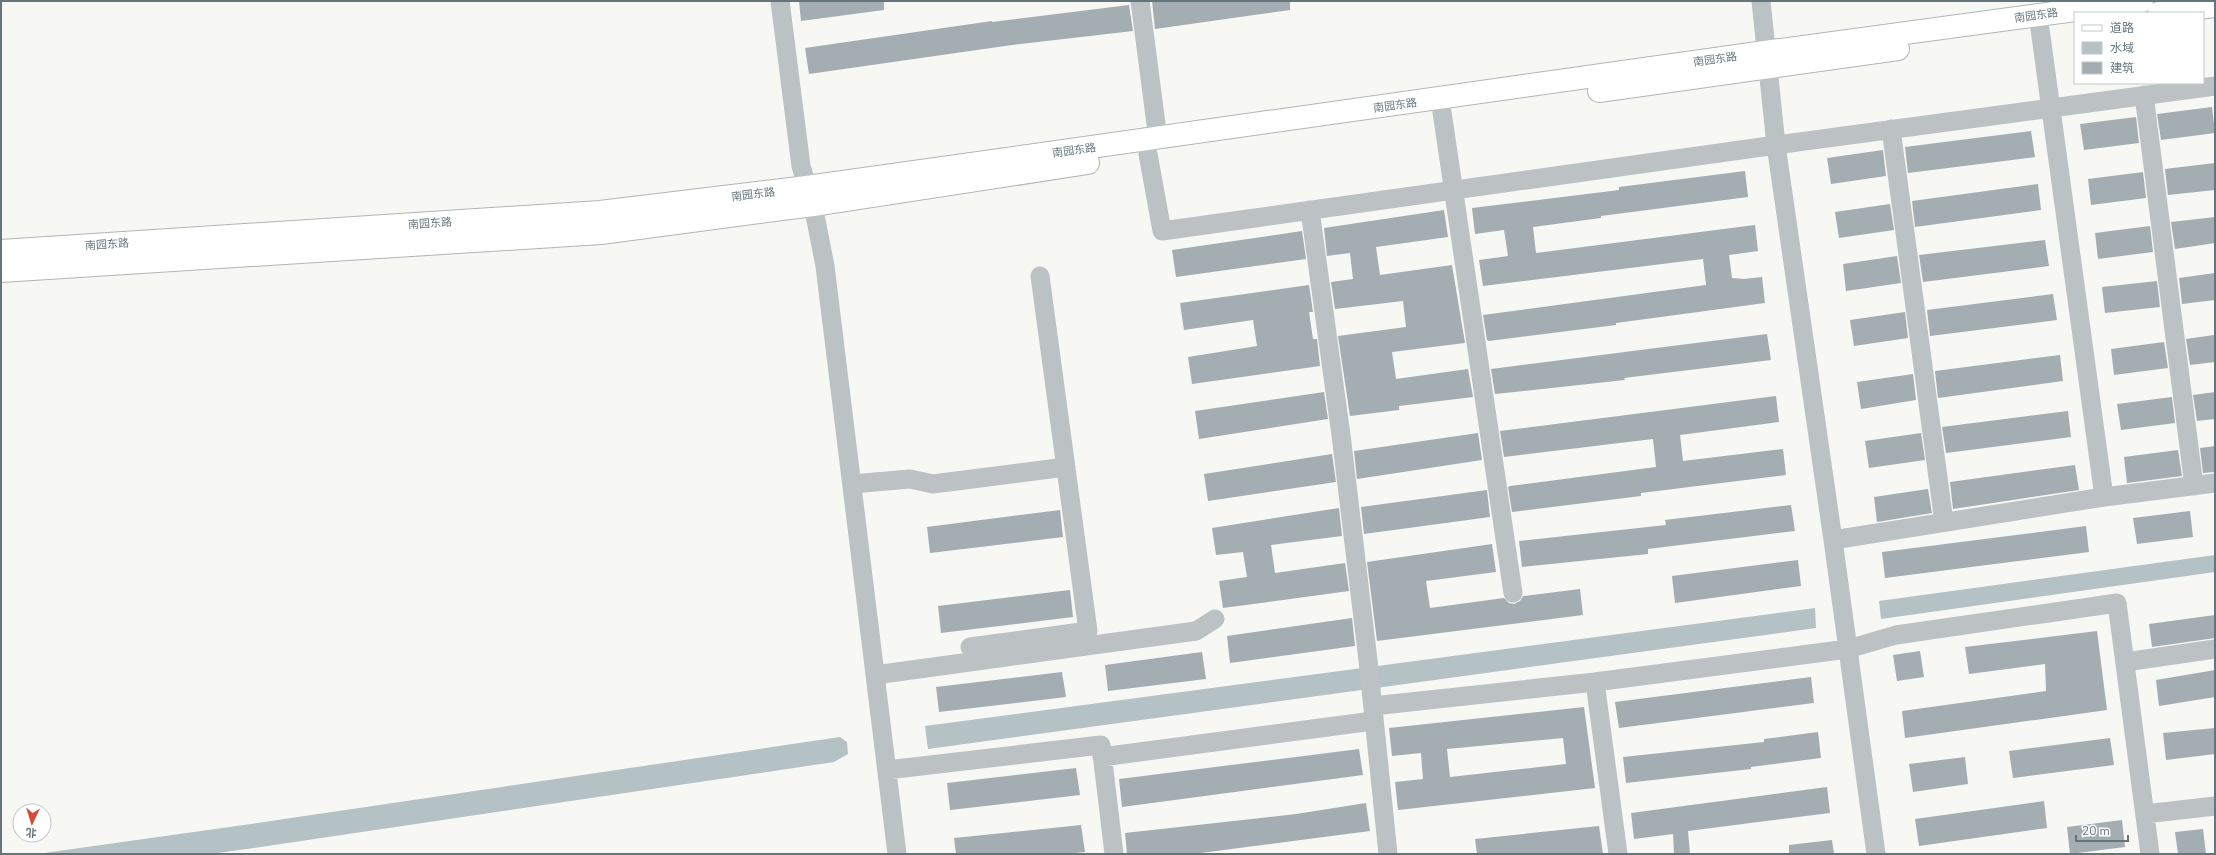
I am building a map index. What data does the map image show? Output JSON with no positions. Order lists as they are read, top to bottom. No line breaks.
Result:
{"streets":{"main road":["南园东路"]},"legend":["道路","水域","建筑"],"scale_bar":"20 m","north":"bottom"}
